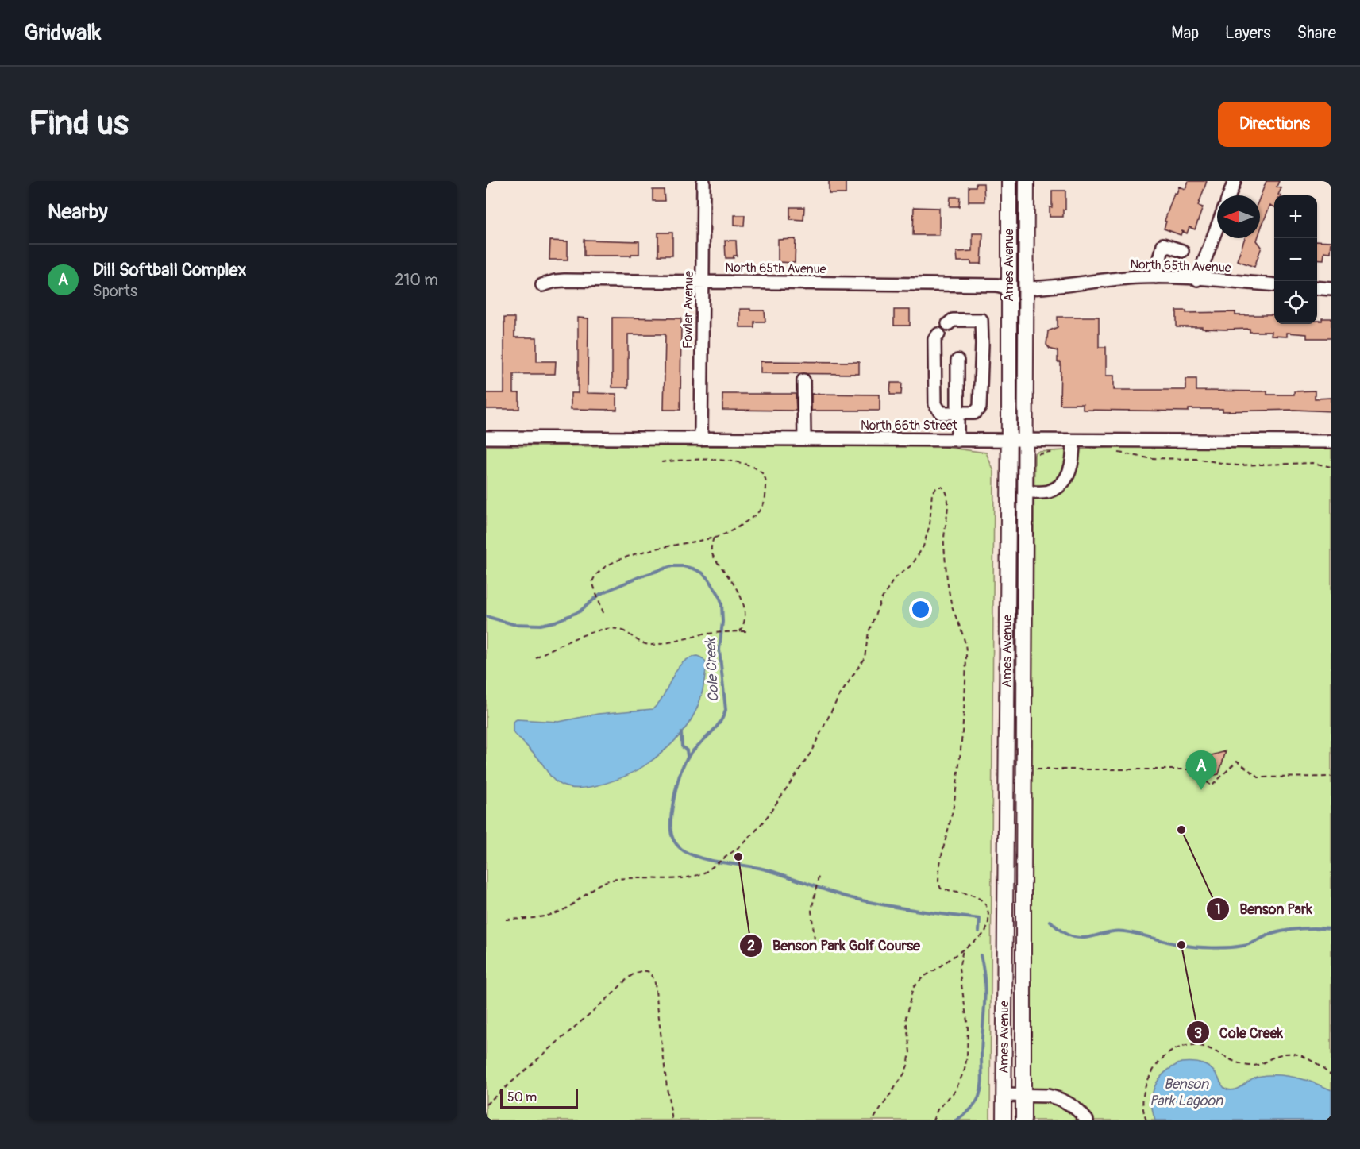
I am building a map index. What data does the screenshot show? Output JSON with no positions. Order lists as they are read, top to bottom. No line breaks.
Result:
{"streets":{"main road":["Ames Avenue"],"street":["North 65th Avenue","Fowler Avenue","North 66th Street"]},"crossings":[["Ames Avenue","North 65th Avenue"],["Ames Avenue","North 66th Street"],["North 65th Avenue","Fowler Avenue"],["Fowler Avenue","North 66th Street"]],"water":["Cole Creek","Benson Park Lagoon"],"places":["Benson Park","Benson Park Golf Course","Cole Creek"],"scale_bar":"50 m","north":"left","page":{"header":"Gridwalk","nav":["Map","Layers","Share"],"buttons":"Directions","title":"Find us","heading":"Nearby","map_buttons":["+","−"],"list":[{"mark":"A","name":"Dill Softball Complex","note":"Sports","value":"210 m"}],"pins":"A","scale":"50 m"}}
